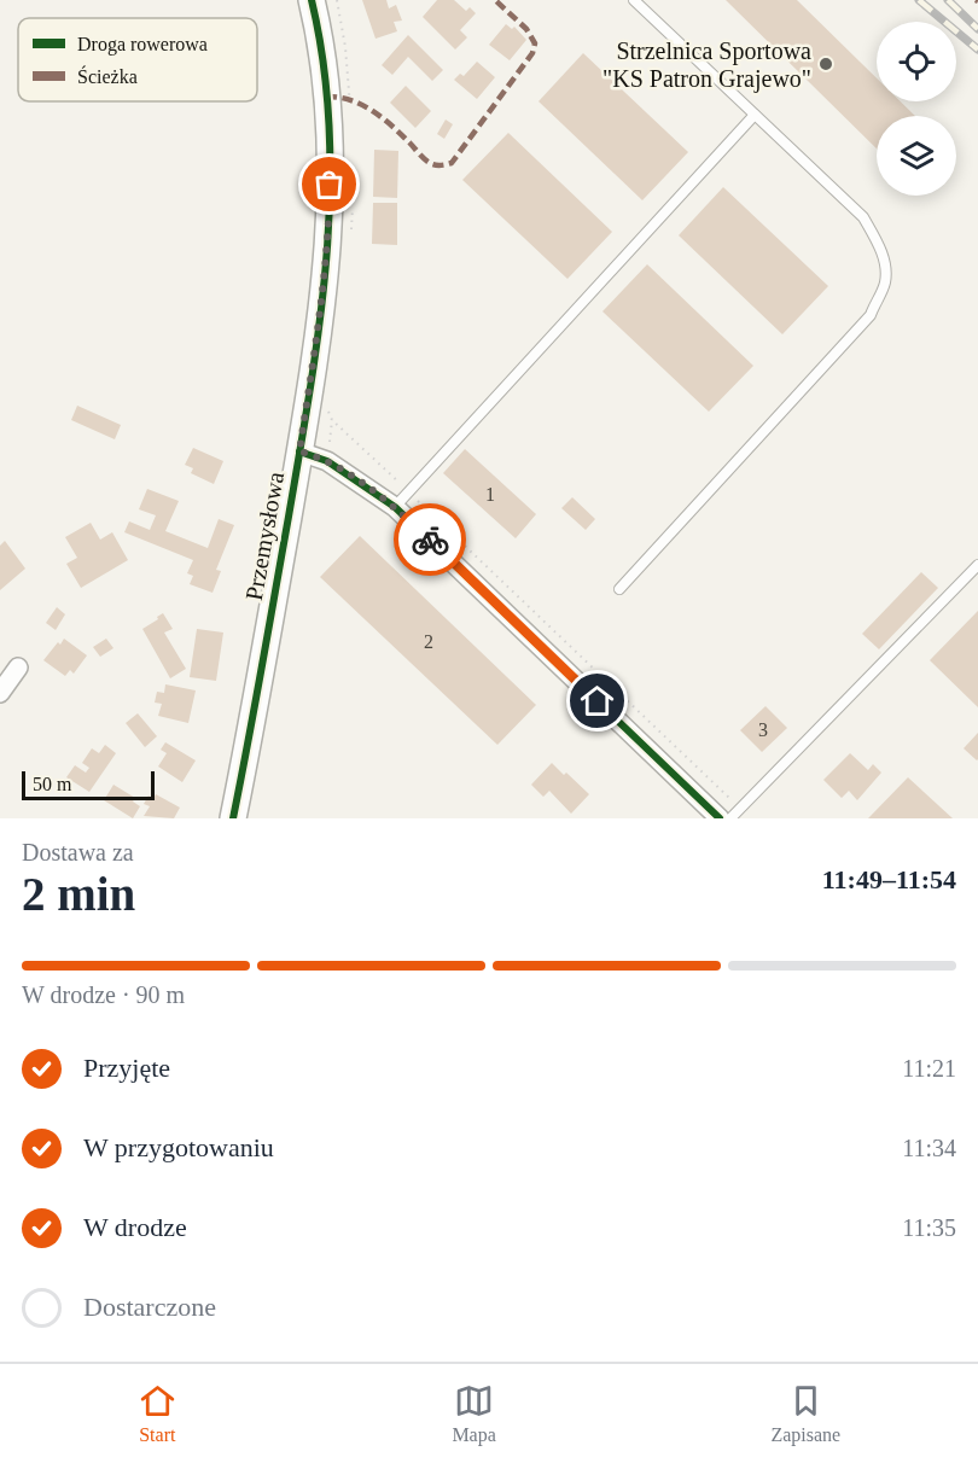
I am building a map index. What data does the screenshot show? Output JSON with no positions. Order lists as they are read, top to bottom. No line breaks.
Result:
{"streets":{"street":["Przemysłowa"]},"places":["Strzelnica Sportowa \"KS Patron Grajewo\""],"house_numbers":["1","2","3"],"legend":["Droga rowerowa","Ścieżka"],"scale_bar":"50 m","page":{"scale":"50 m","heading":["2 min","Dostawa za","11:49–11:54"],"bar":"W drodze · 90 m","list":[["Przyjęte","11:21"],["W przygotowaniu","11:34"],["W drodze","11:35"],"Dostarczone"],"tabs":["Start","Mapa","Zapisane"]}}
